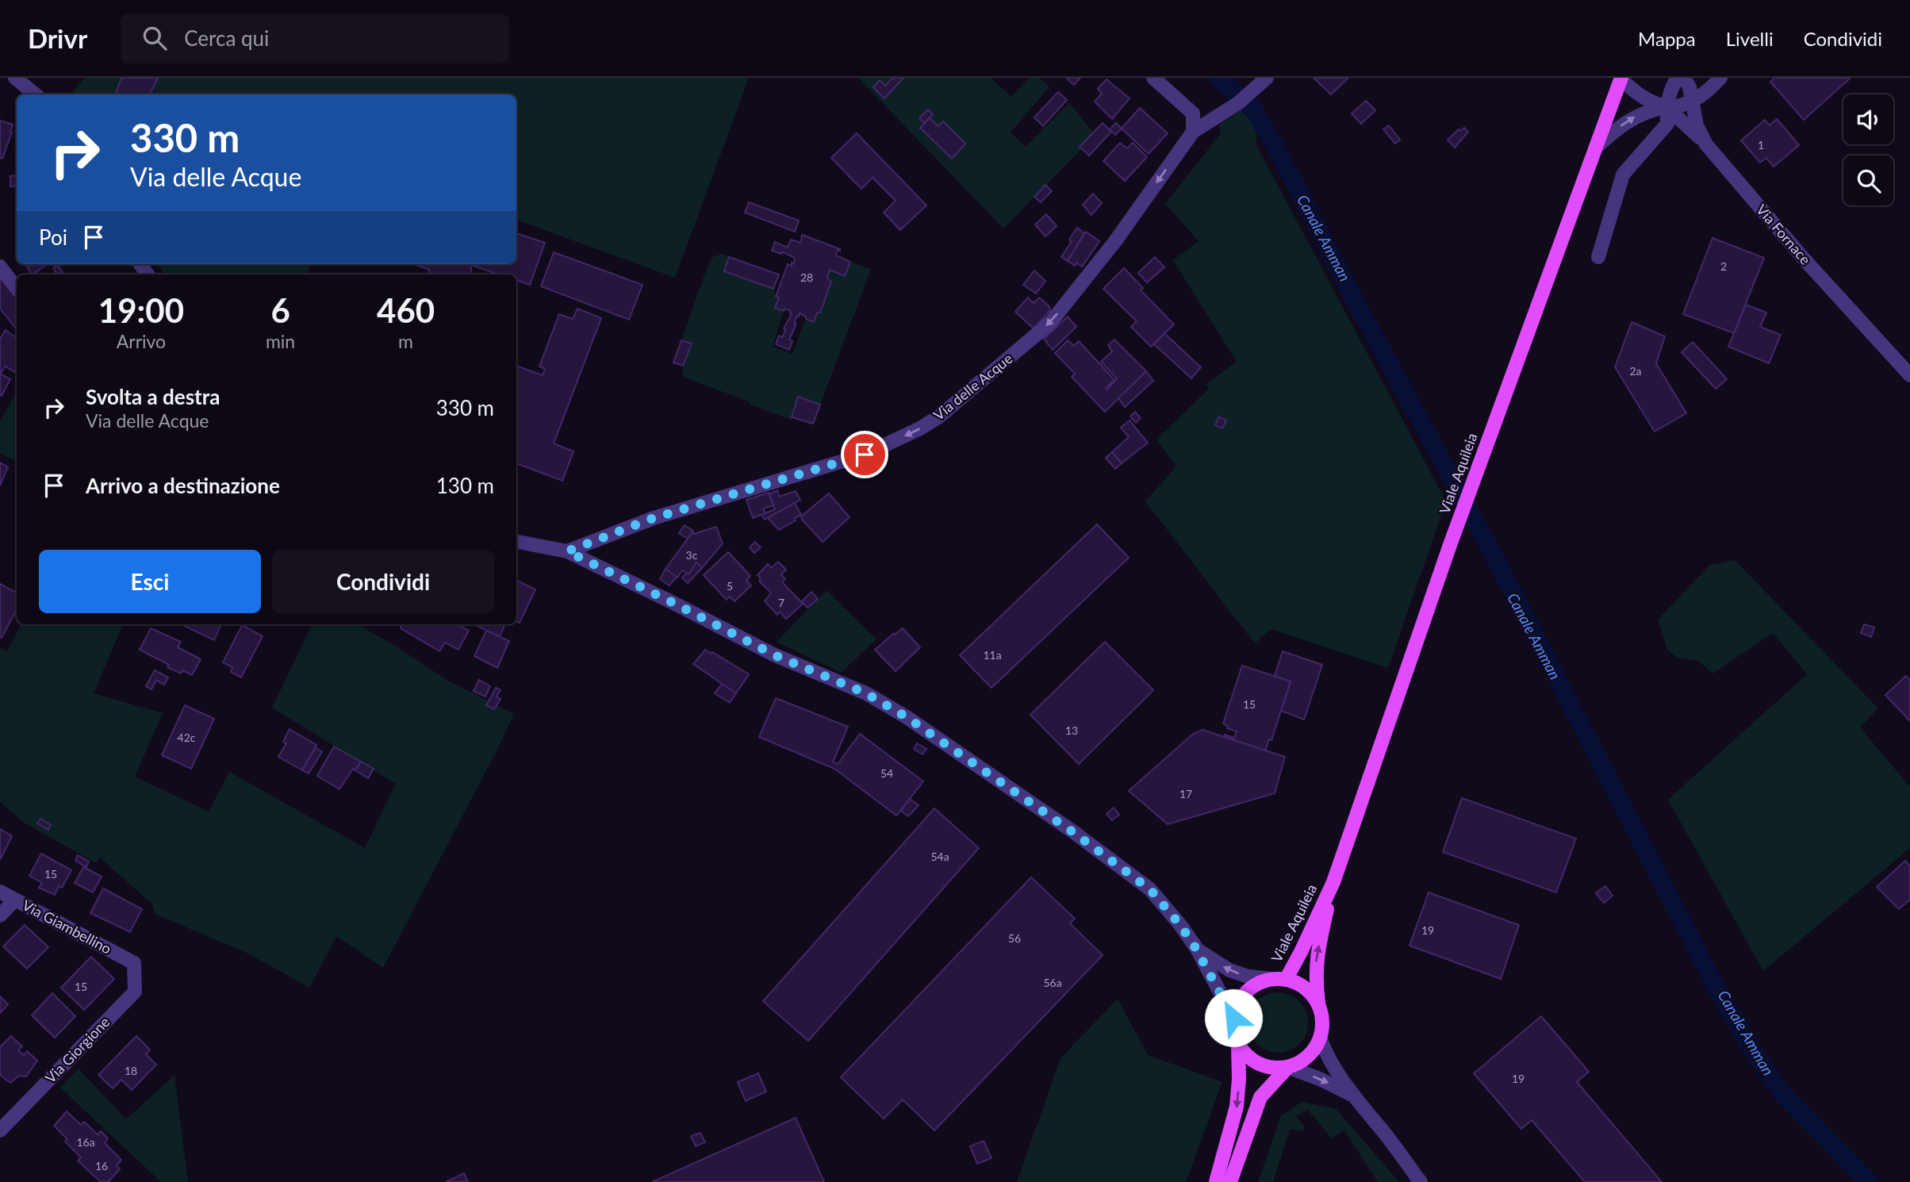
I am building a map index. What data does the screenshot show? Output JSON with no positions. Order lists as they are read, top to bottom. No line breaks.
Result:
{"streets":{"main road":["Viale Aquileia"],"street":["Via Fornace","Via delle Acque","Via Giambellino","Via Giorgione"]},"crossings":[["Via Giambellino","Via Giorgione"]],"one_way":["Via delle Acque"],"water":["Canale Amman"],"house_numbers":["1","2","28","2a","3c","5","7","11a","15","13","42c","54","17","54a","15","19","56","56a","15","18","19","16a","16"],"page":{"header":"Drivr","search":"Cerca qui","nav":["Mappa","Livelli","Condividi"],"turn":["330 m","Via delle Acque"],"then":"Poi","eta":["19:00","Arrivo","6","min","460","m"],"list":[{"name":"Svolta a destra","note":"Via delle Acque","value":"330 m"},{"name":"Arrivo a destinazione","value":"130 m"}],"buttons":["Esci","Condividi"]}}
